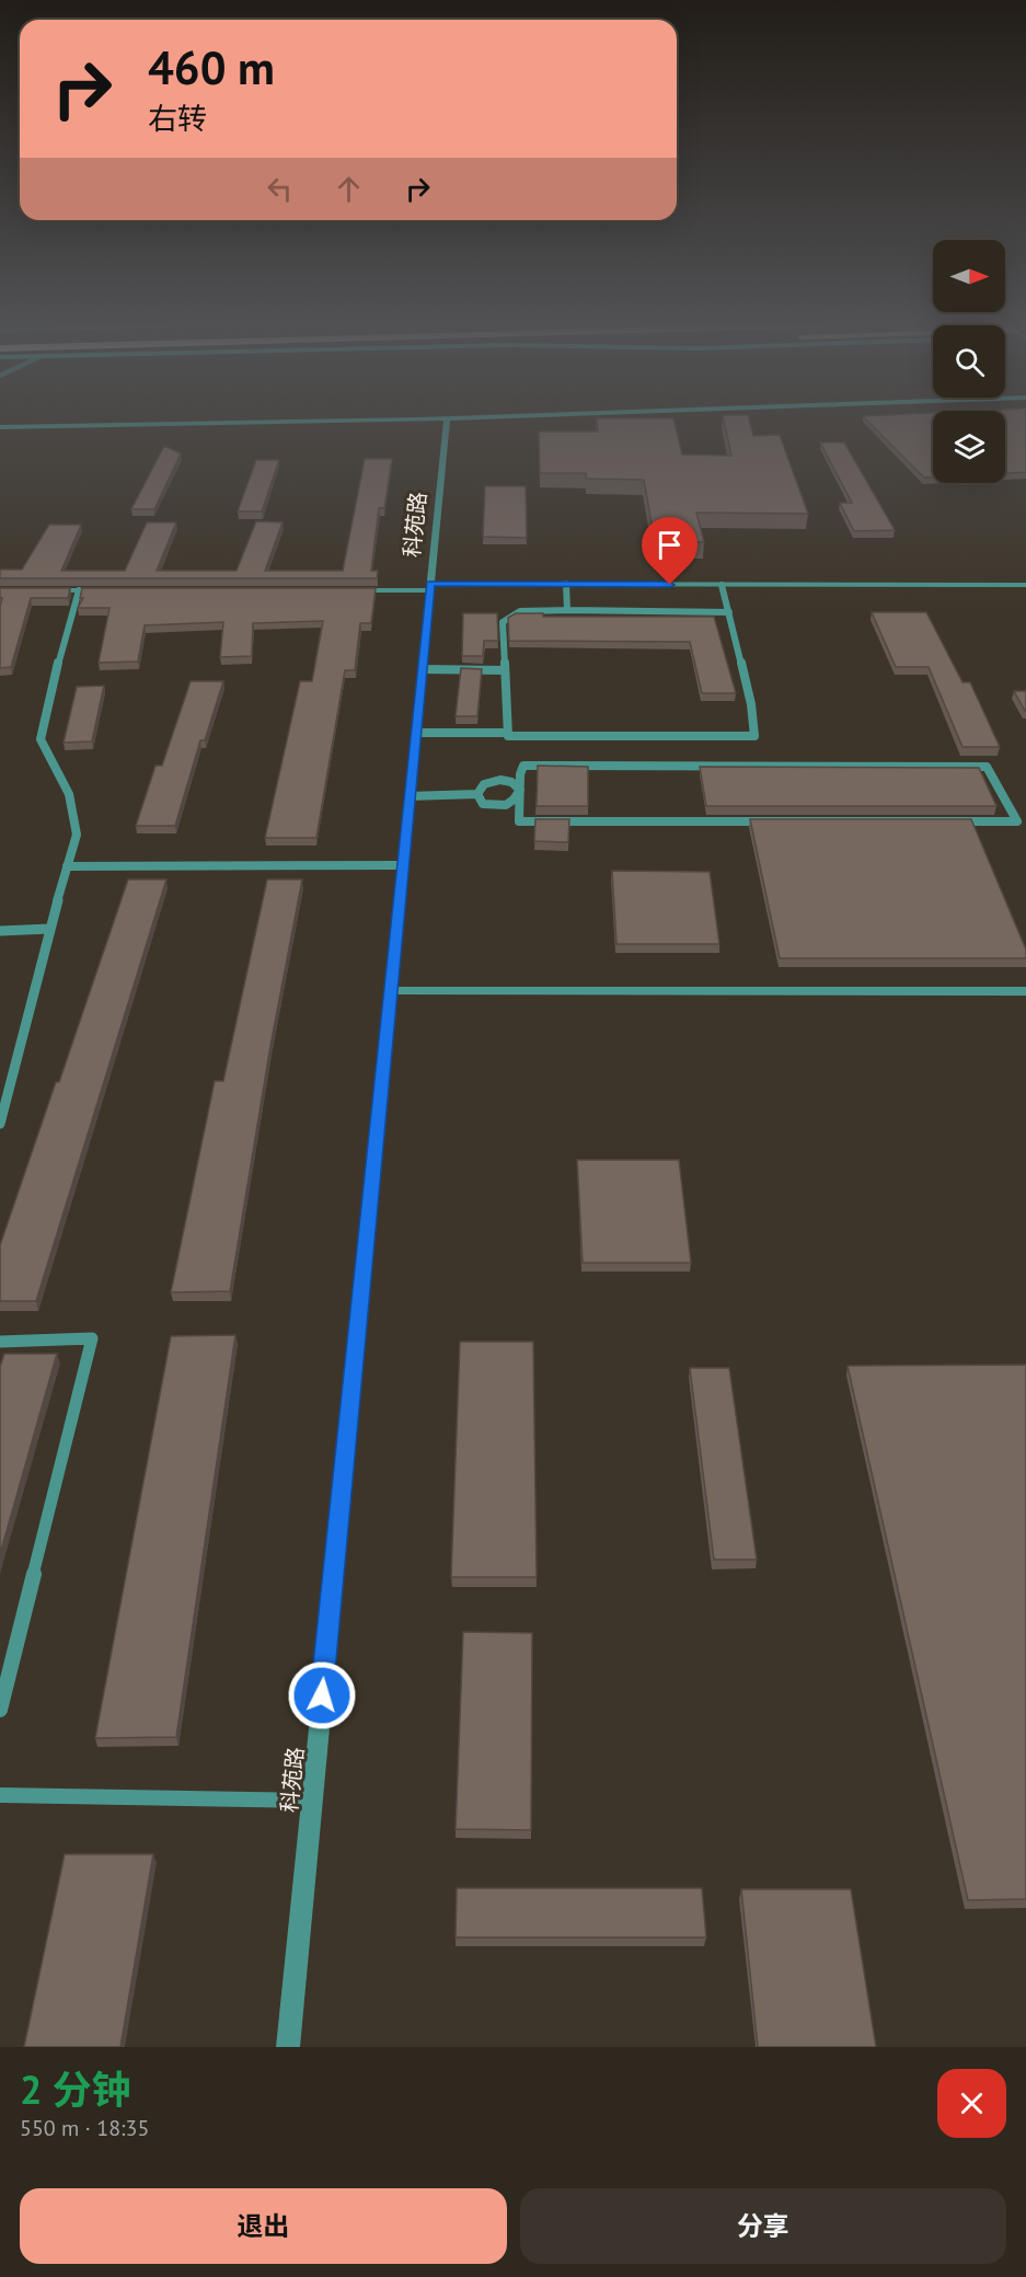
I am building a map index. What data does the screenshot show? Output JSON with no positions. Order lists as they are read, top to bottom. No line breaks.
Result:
{"streets":{"street":["科苑路"]},"north":"right","page":{"turn":["460 m","右转"],"heading":["2 分钟","550 m · 18:35"],"buttons":["退出","分享"]}}
